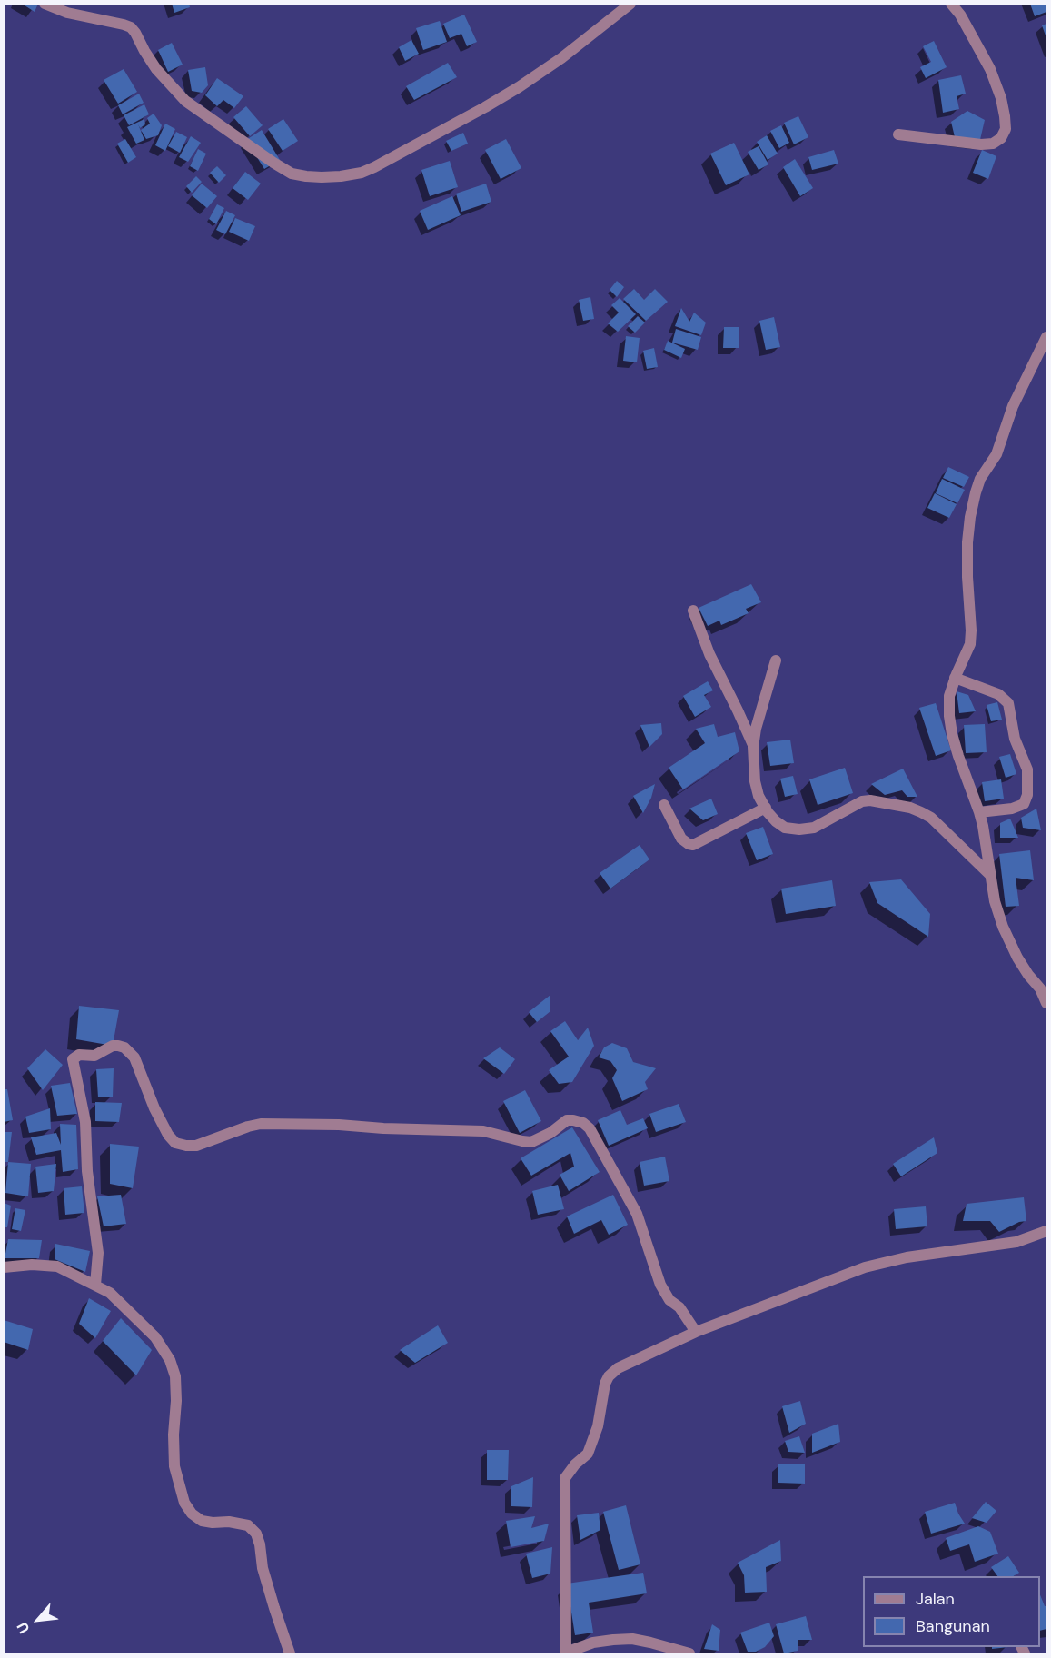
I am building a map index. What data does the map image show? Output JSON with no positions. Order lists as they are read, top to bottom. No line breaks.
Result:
{"legend":["Jalan","Bangunan"],"north":"bottom left"}
